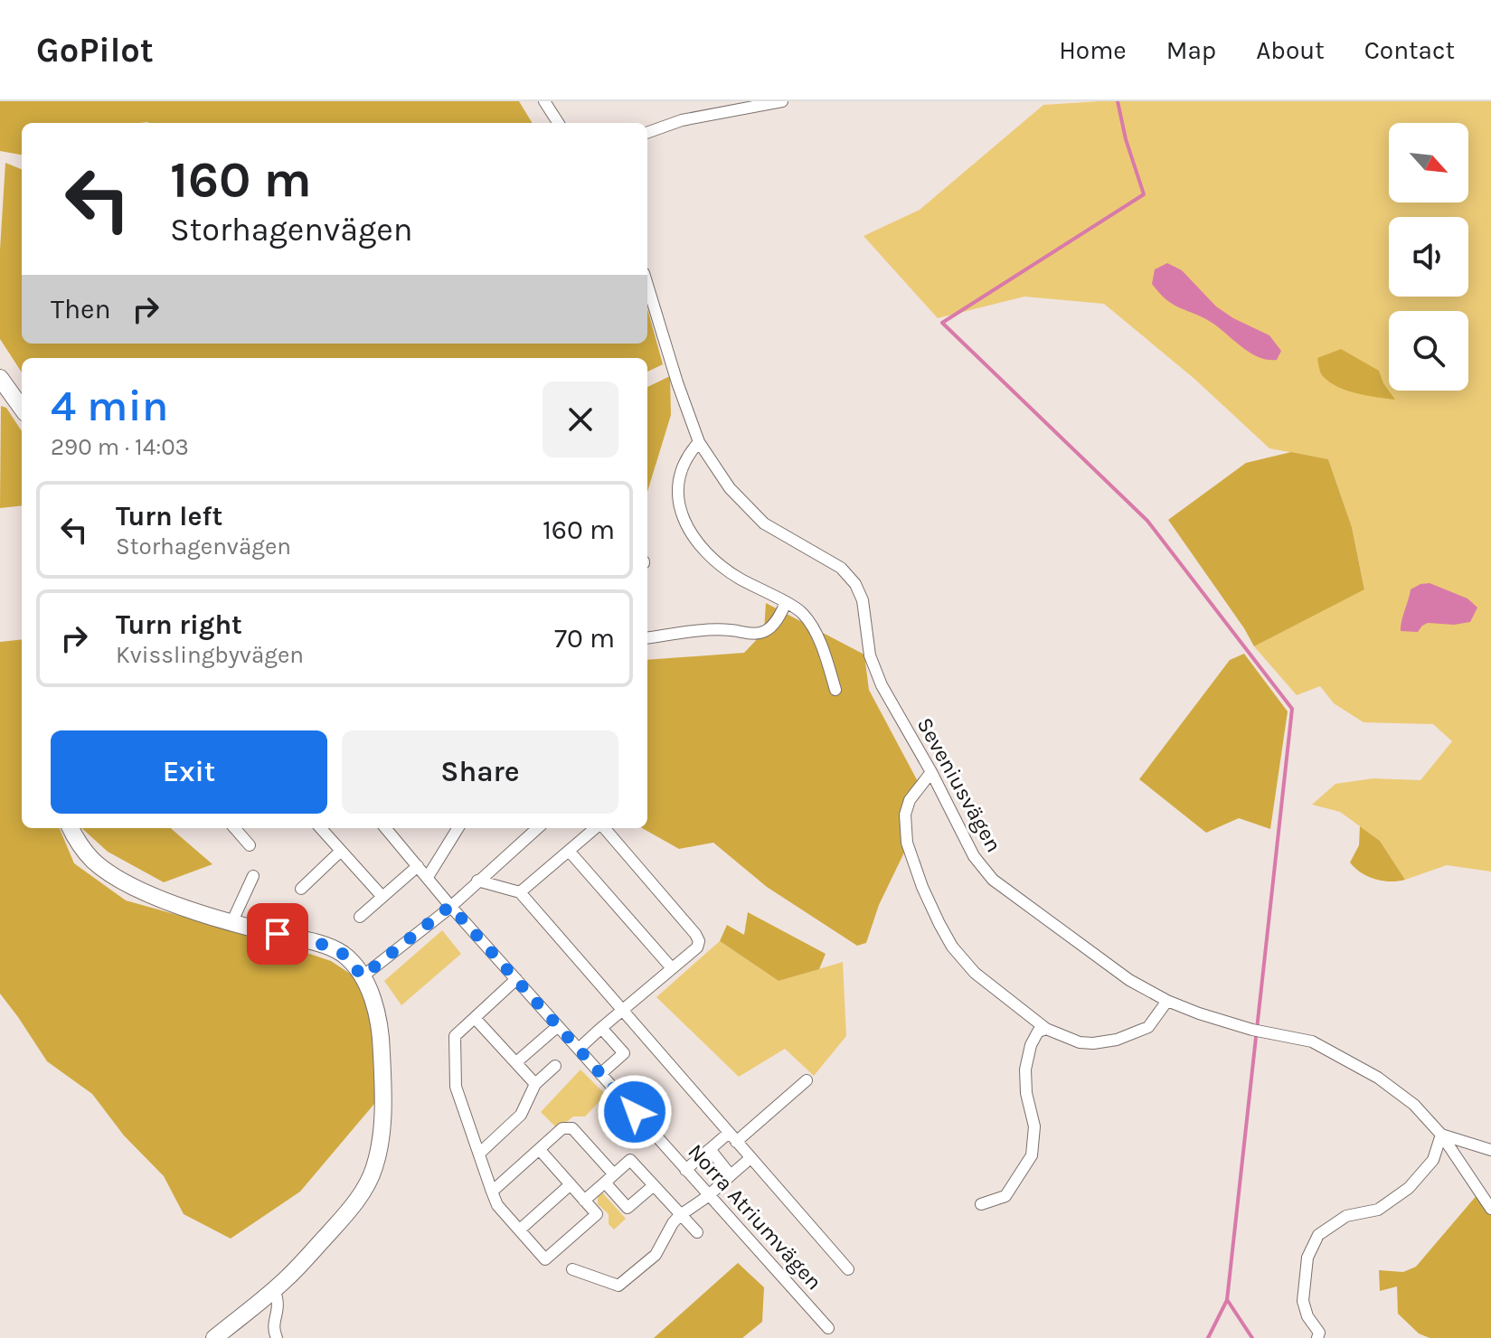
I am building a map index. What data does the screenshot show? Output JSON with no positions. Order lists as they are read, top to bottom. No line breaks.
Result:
{"streets":{"street":["Seveniusvägen","Norra Atriumvägen"]},"north":"bottom right","page":{"header":"GoPilot","nav":["Home","Map","About","Contact"],"turn":["160 m","Storhagenvägen"],"then":"Then","heading":["4 min","290 m · 14:03"],"list":[{"name":"Turn left","note":"Storhagenvägen","value":"160 m"},{"name":"Turn right","note":"Kvisslingbyvägen","value":"70 m"}],"buttons":["Exit","Share"]}}
